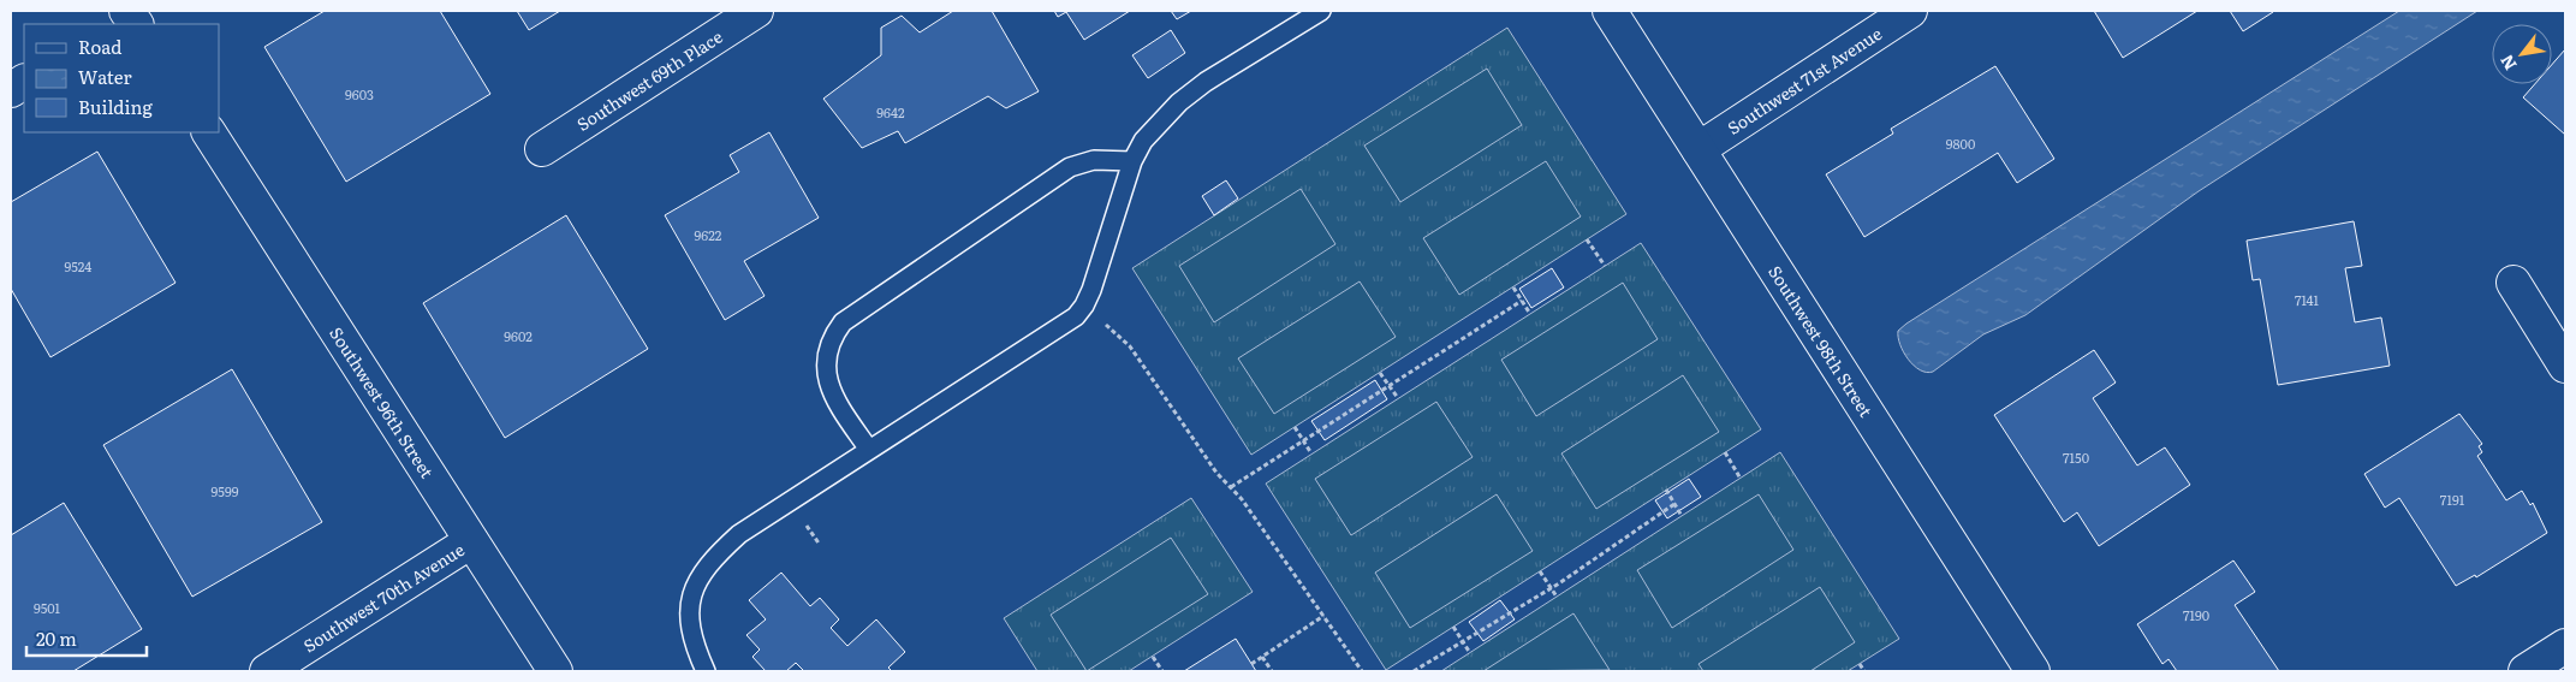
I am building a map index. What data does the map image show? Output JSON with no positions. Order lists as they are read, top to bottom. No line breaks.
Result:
{"streets":{"street":["Southwest 69th Place","Southwest 71st Avenue","Southwest 98th Street","Southwest 96th Street","Southwest 70th Avenue"]},"crossings":[["Southwest 71st Avenue","Southwest 98th Street"],["Southwest 96th Street","Southwest 70th Avenue"]],"house_numbers":["9603","9642","9800","9622","9524","7141","9602","7150","9599","7191","9501","7190"],"legend":["Road","Water","Building"],"scale_bar":"20 m","north":"bottom left"}
